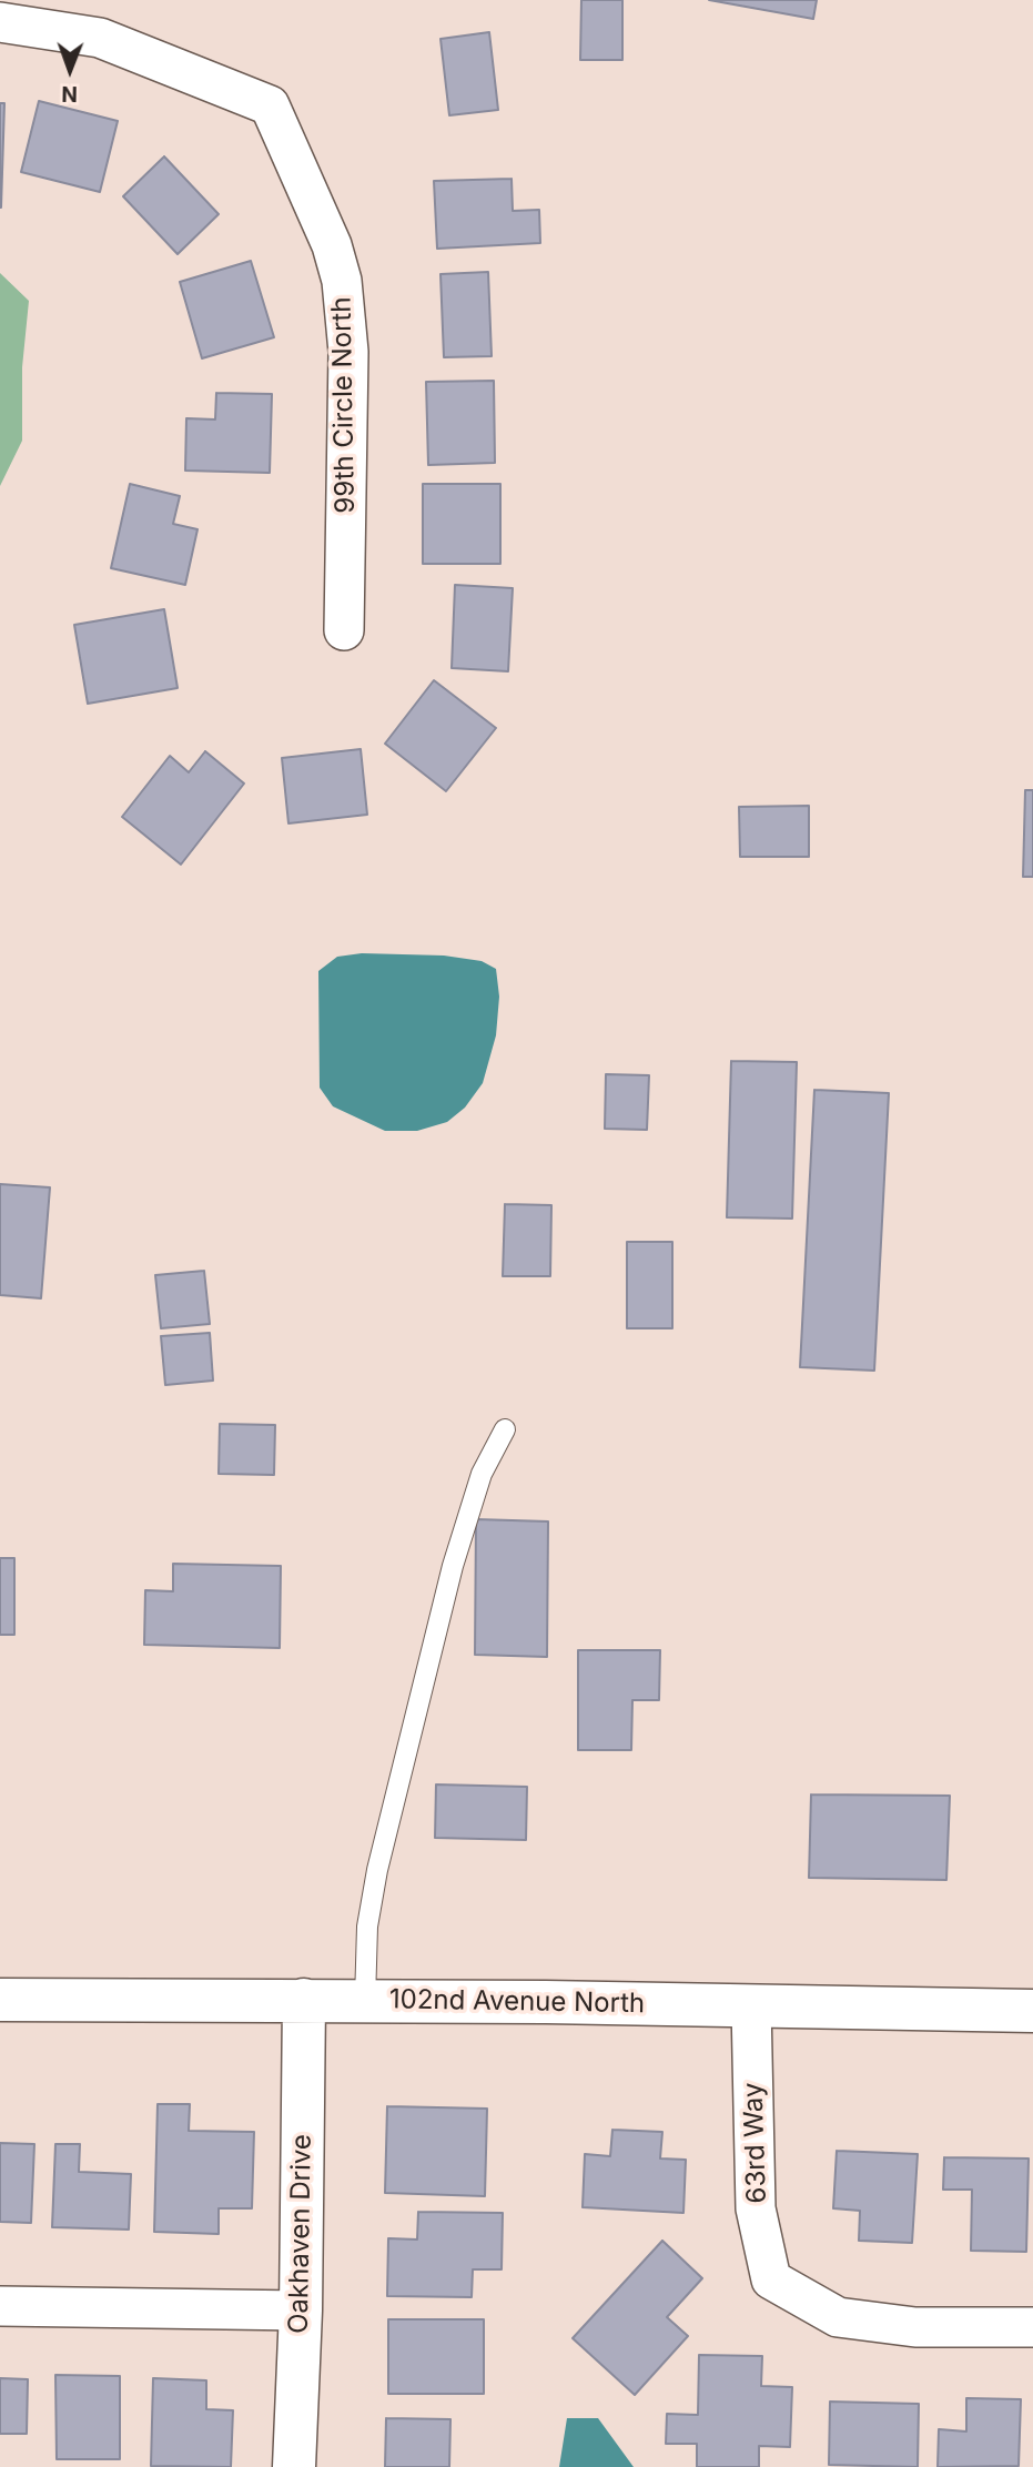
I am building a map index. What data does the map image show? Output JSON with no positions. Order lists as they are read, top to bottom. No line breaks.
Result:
{"streets":{"street":["99th Circle North","102nd Avenue North","63rd Way","Oakhaven Drive"]},"crossings":[["102nd Avenue North","63rd Way"],["102nd Avenue North","Oakhaven Drive"]],"north":"bottom"}
